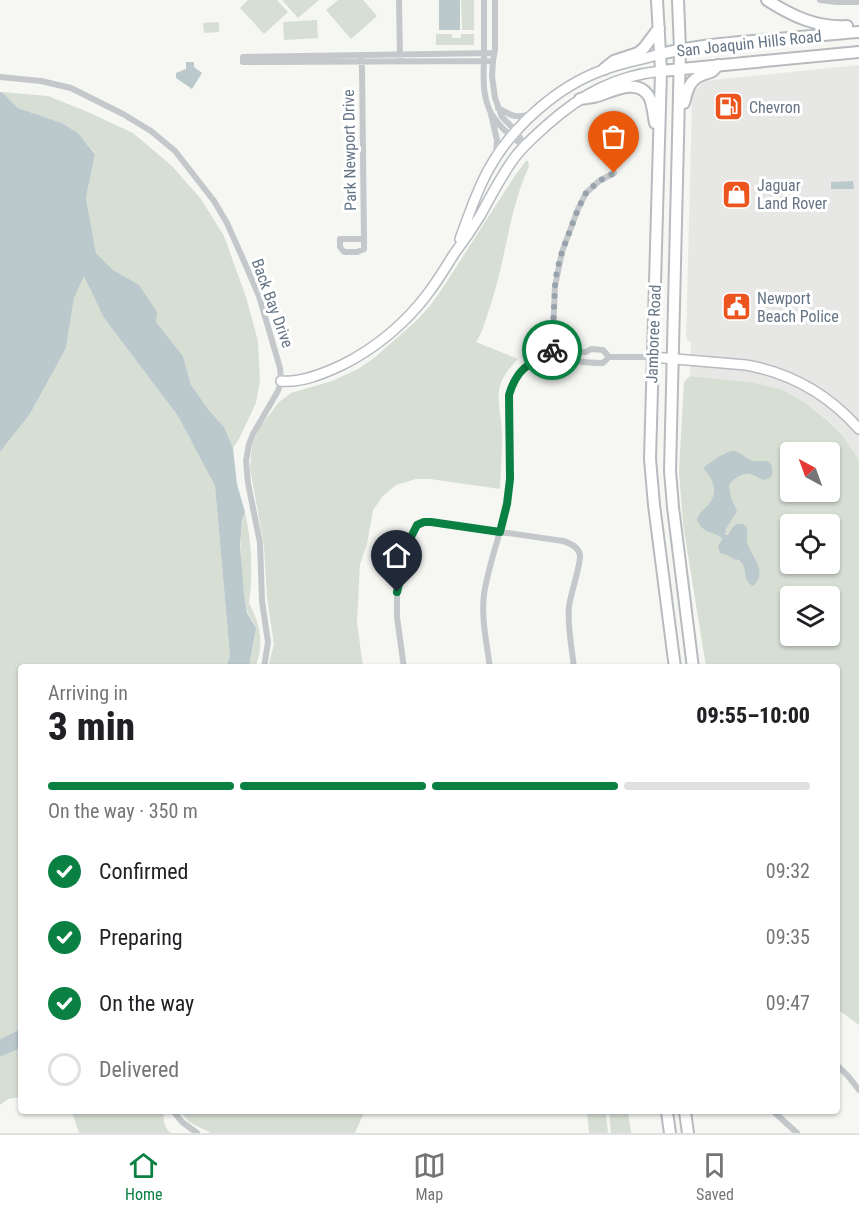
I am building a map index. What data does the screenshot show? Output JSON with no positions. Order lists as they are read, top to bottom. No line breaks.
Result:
{"streets":{"main road":["San Joaquin Hills Road","Jamboree Road"],"street":["Park Newport Drive","Back Bay Drive"]},"crossings":[["San Joaquin Hills Road","Back Bay Drive"],["San Joaquin Hills Road","Jamboree Road"]],"places":{"fuel station":["Chevron"],"shop":["Jaguar Land Rover"],"public building":["Newport Beach Police"]},"north":"top left","page":{"heading":["3 min","Arriving in","09:55–10:00"],"bar":"On the way · 350 m","list":[["Confirmed","09:32"],["Preparing","09:35"],["On the way","09:47"],"Delivered"],"tabs":["Home","Map","Saved"]}}
